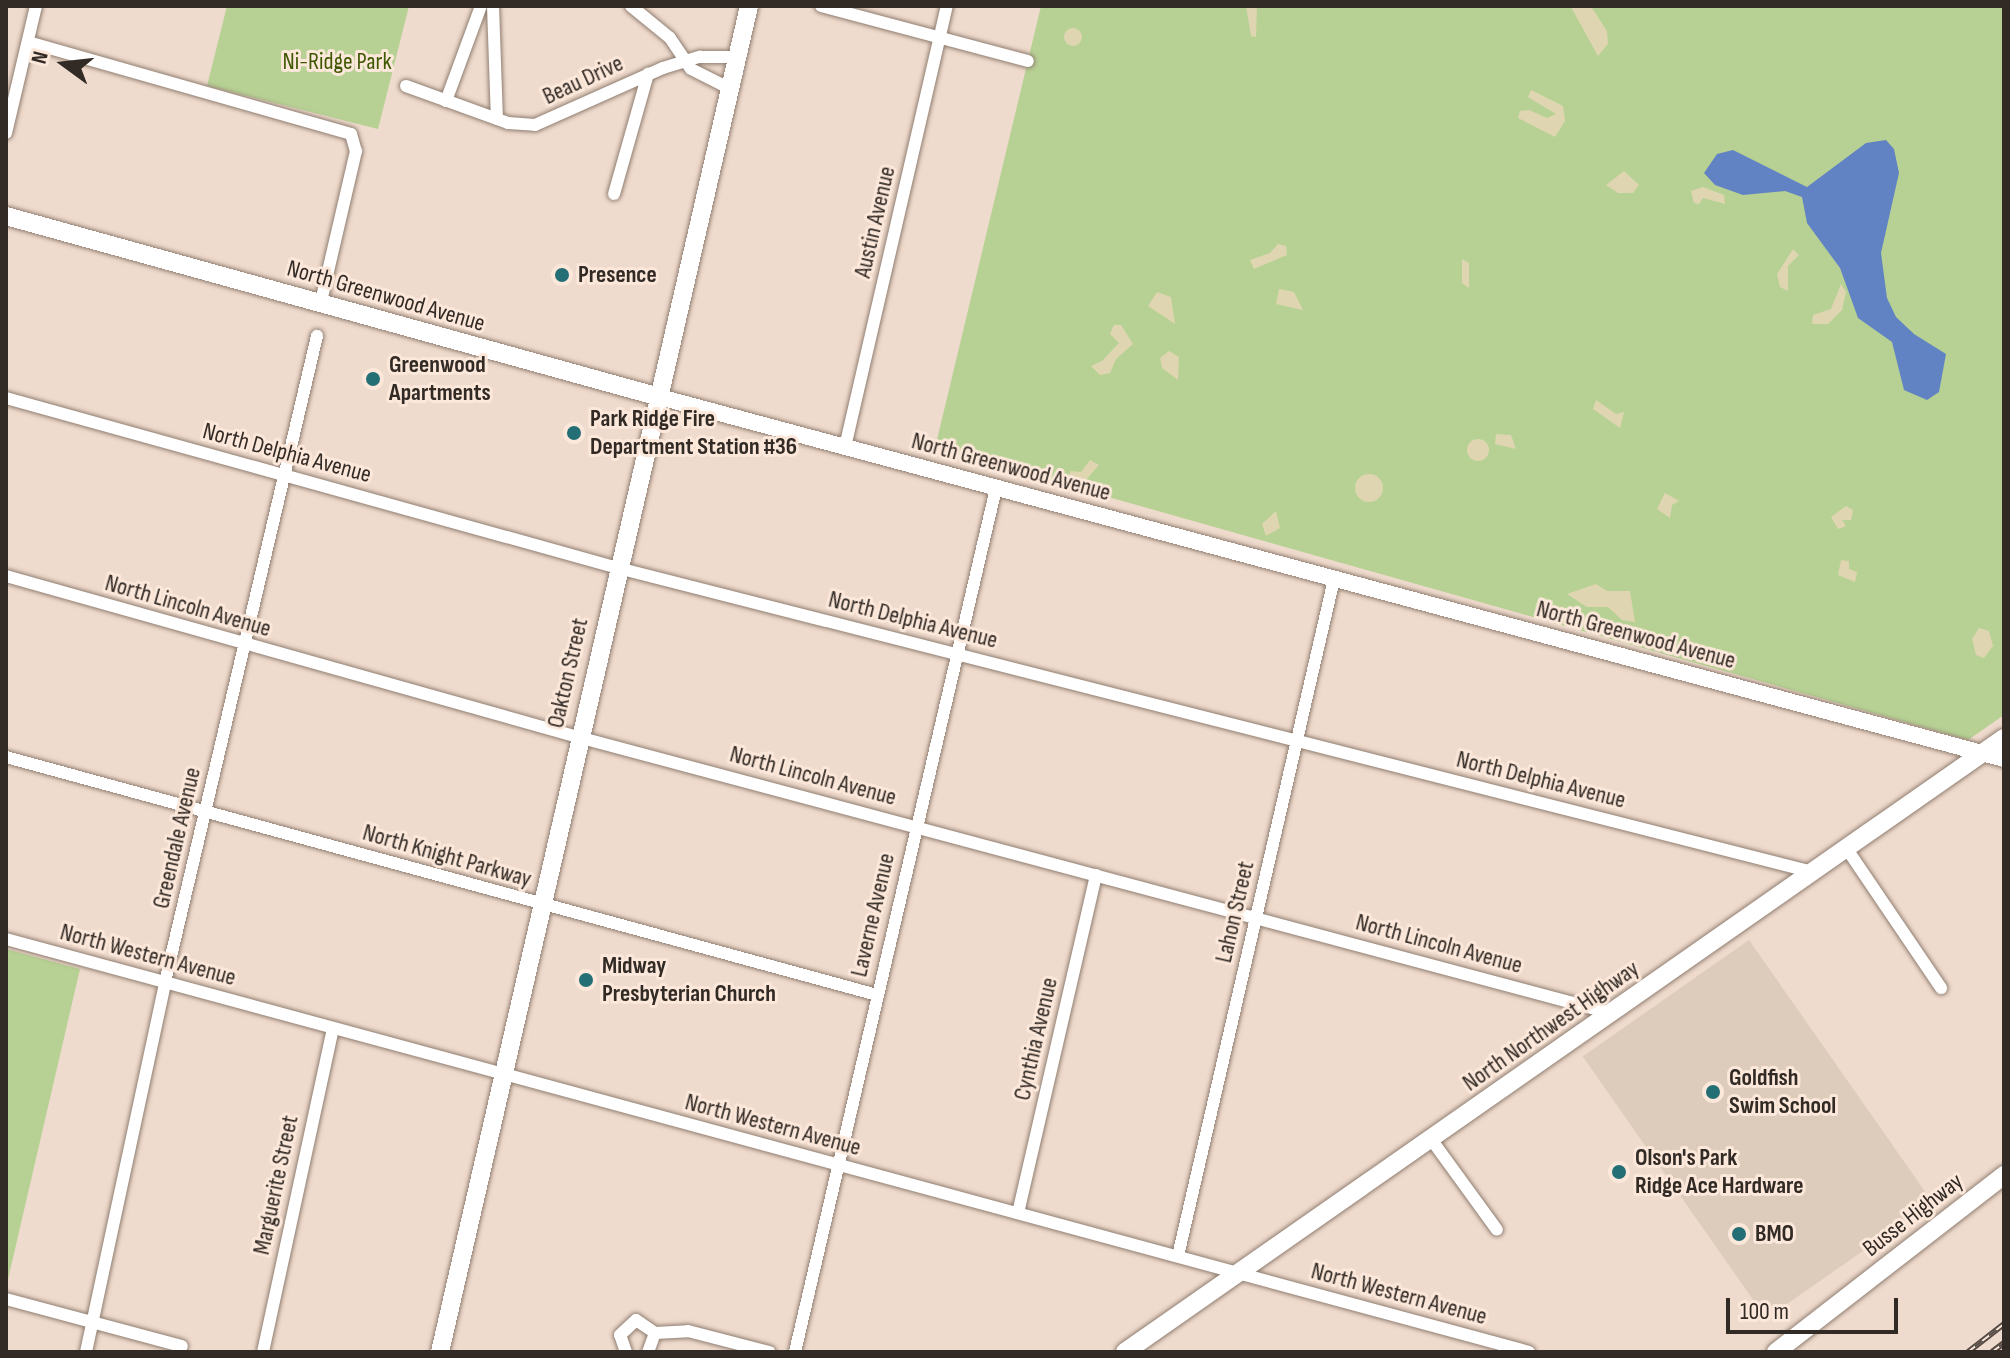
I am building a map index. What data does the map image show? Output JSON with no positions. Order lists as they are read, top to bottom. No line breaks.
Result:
{"streets":{"main road":["North Greenwood Avenue","Oakton Street","North Northwest Highway","Busse Highway"],"street":["Beau Drive","Austin Avenue","North Delphia Avenue","North Lincoln Avenue","Greendale Avenue","North Knight Parkway","Lahon Street","Laverne Avenue","North Western Avenue","Cynthia Avenue","Marguerite Street"]},"crossings":[["Beau Drive","Oakton Street"],["Austin Avenue","North Greenwood Avenue"],["North Greenwood Avenue","Oakton Street"],["North Greenwood Avenue","Lahon Street"],["North Greenwood Avenue","Laverne Avenue"],["North Greenwood Avenue","North Northwest Highway"],["North Delphia Avenue","Oakton Street"],["North Delphia Avenue","Greendale Avenue"],["North Delphia Avenue","Lahon Street"],["North Delphia Avenue","Laverne Avenue"],["North Delphia Avenue","North Northwest Highway"],["North Lincoln Avenue","Oakton Street"],["North Lincoln Avenue","Greendale Avenue"],["North Lincoln Avenue","Lahon Street"],["North Lincoln Avenue","Laverne Avenue"],["North Lincoln Avenue","North Northwest Highway"],["North Lincoln Avenue","Cynthia Avenue"],["Oakton Street","North Knight Parkway"],["Oakton Street","North Western Avenue"],["Greendale Avenue","North Knight Parkway"],["Greendale Avenue","North Western Avenue"],["North Knight Parkway","Laverne Avenue"],["Lahon Street","North Western Avenue"],["Laverne Avenue","North Western Avenue"],["North Western Avenue","North Northwest Highway"],["North Western Avenue","Cynthia Avenue"],["North Western Avenue","Marguerite Street"]],"parks":["Ni-Ridge Park"],"places":["Presence","Greenwood Apartments","Park Ridge Fire Department Station #36","Midway Presbyterian Church","Goldfish Swim School","Olson's Park Ridge Ace Hardware","BMO"],"scale_bar":"100 m","north":"left"}
